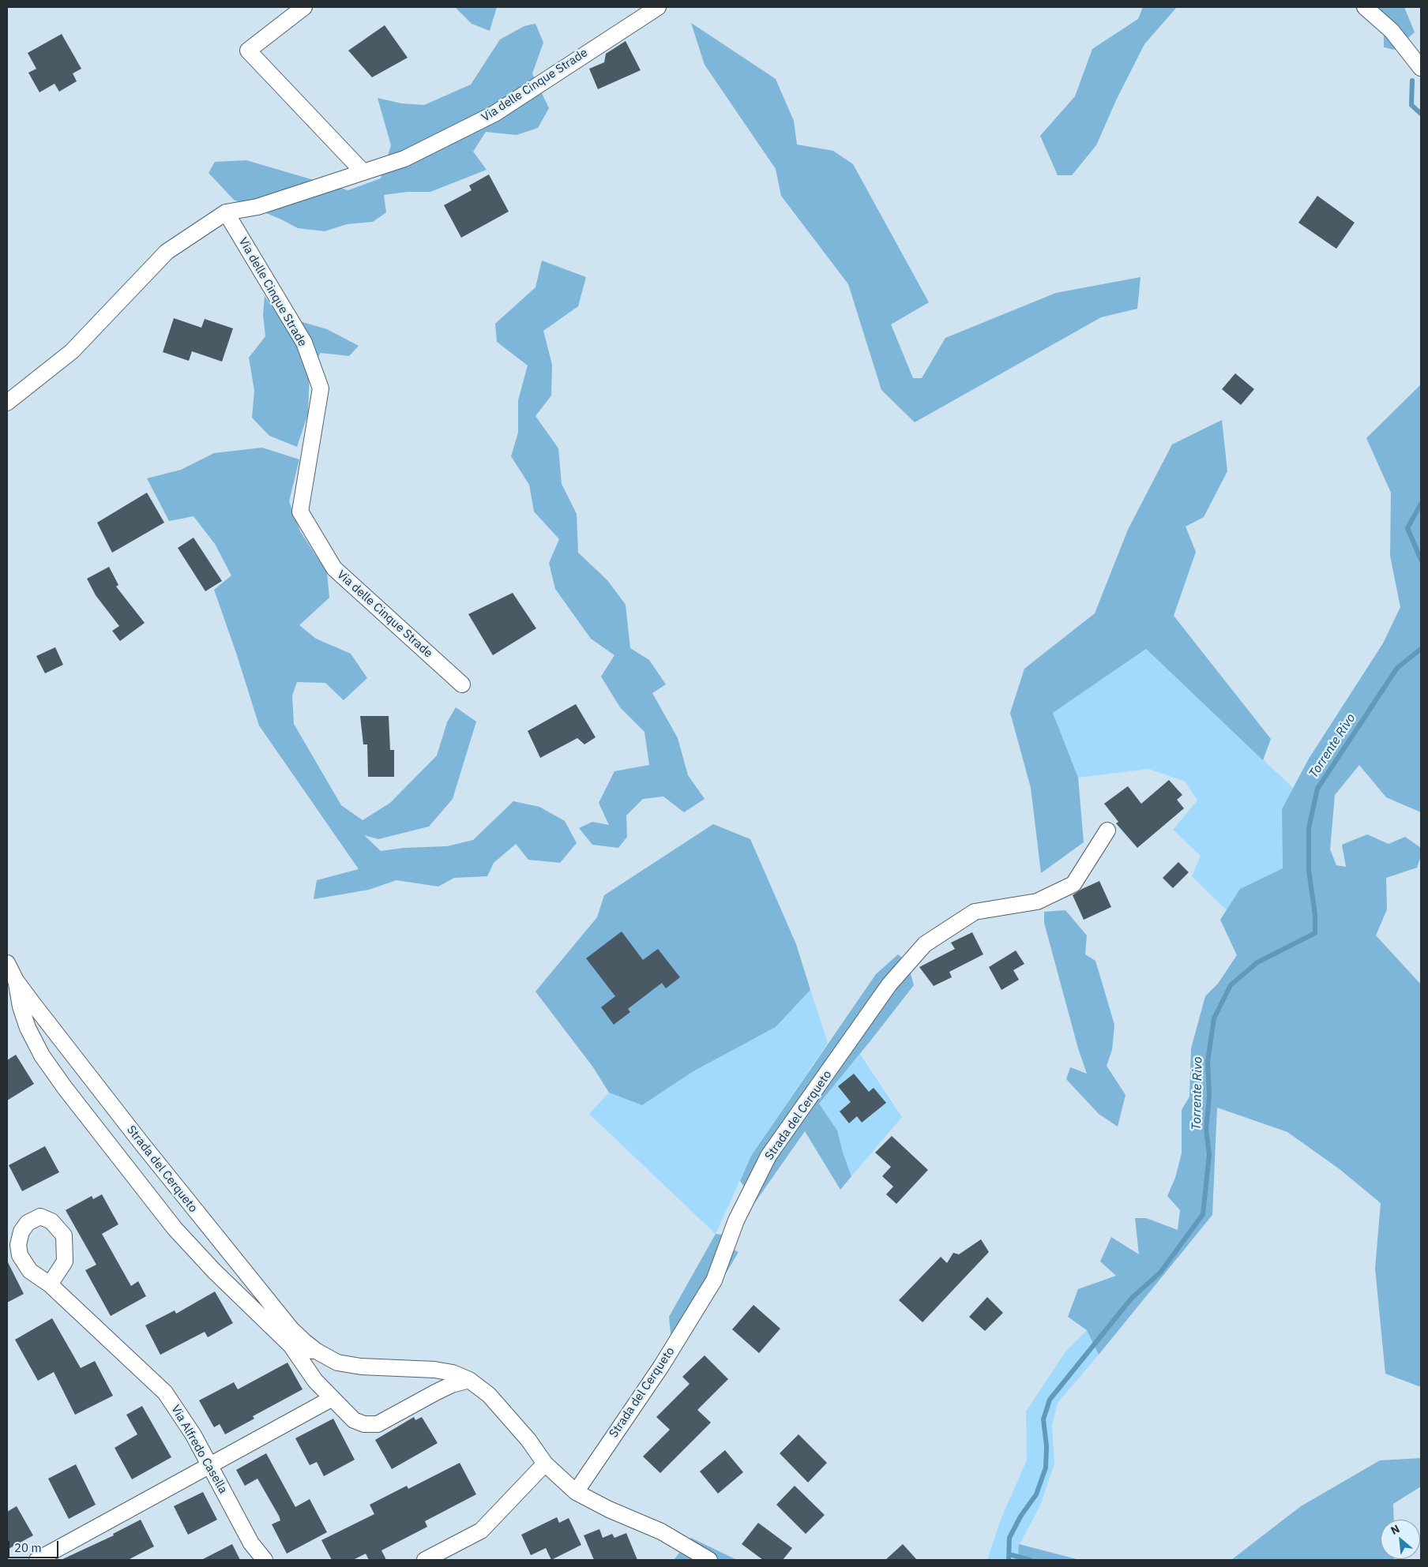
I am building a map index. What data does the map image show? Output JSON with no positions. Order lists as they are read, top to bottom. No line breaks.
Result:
{"streets":{"street":["Via delle Cinque Strade","Strada del Cerqueto","Via Alfredo Casella"]},"water":["Torrente Rivo"],"scale_bar":"20 m","north":"top left"}
